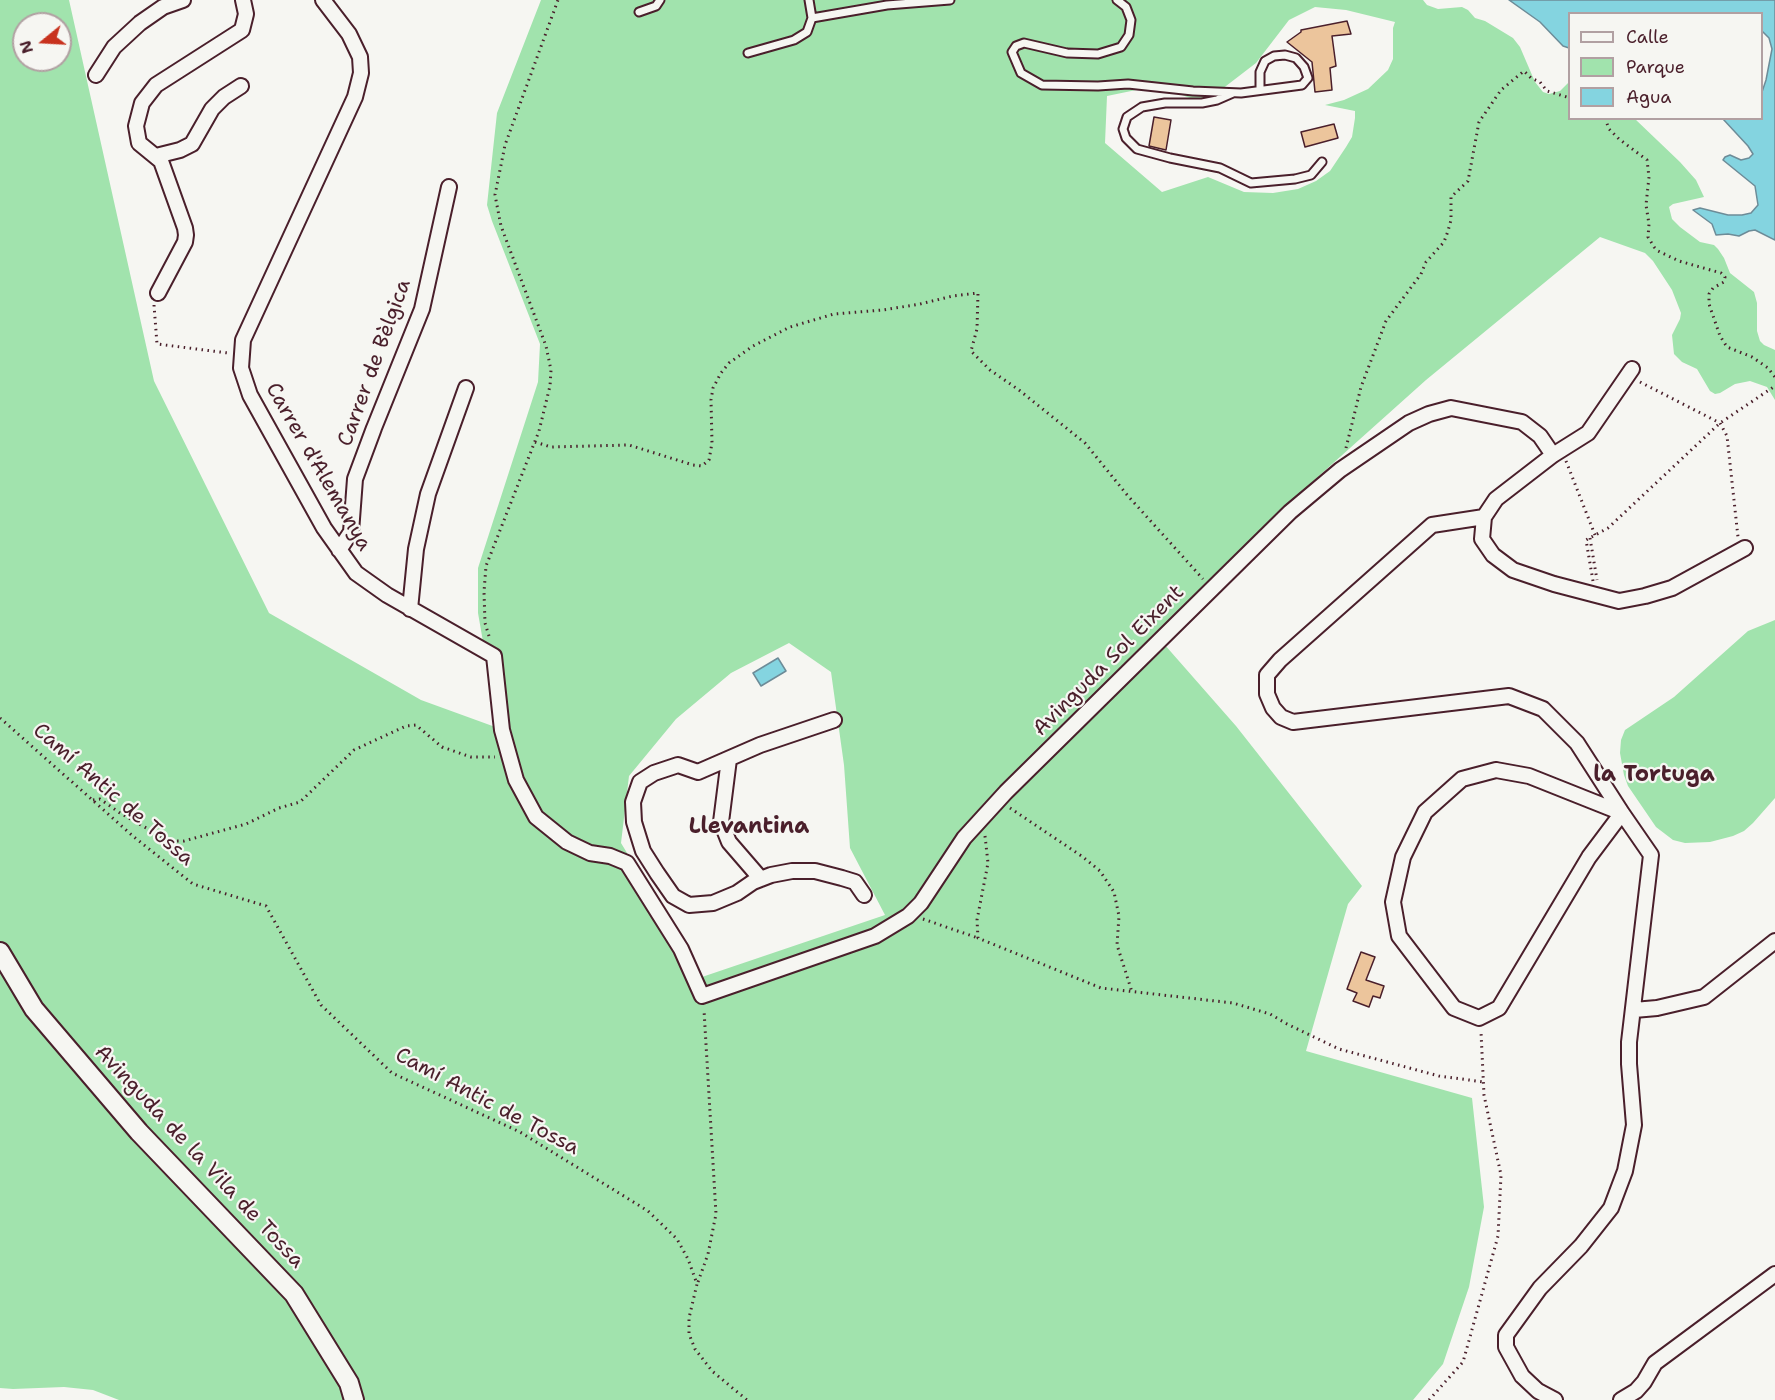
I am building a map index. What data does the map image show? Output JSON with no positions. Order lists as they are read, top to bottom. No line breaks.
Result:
{"streets":{"main road":["Avinguda de la Vila de Tossa"],"street":["Carrer de Bèlgica","Carrer d'Alemanya","Avinguda Sol Eixent"],"path":["Camí Antic de Tossa"]},"crossings":[["Carrer de Bèlgica","Carrer d'Alemanya"]],"districts":["la Tortuga","Llevantina"],"legend":["Calle","Parque","Agua"],"north":"left"}
